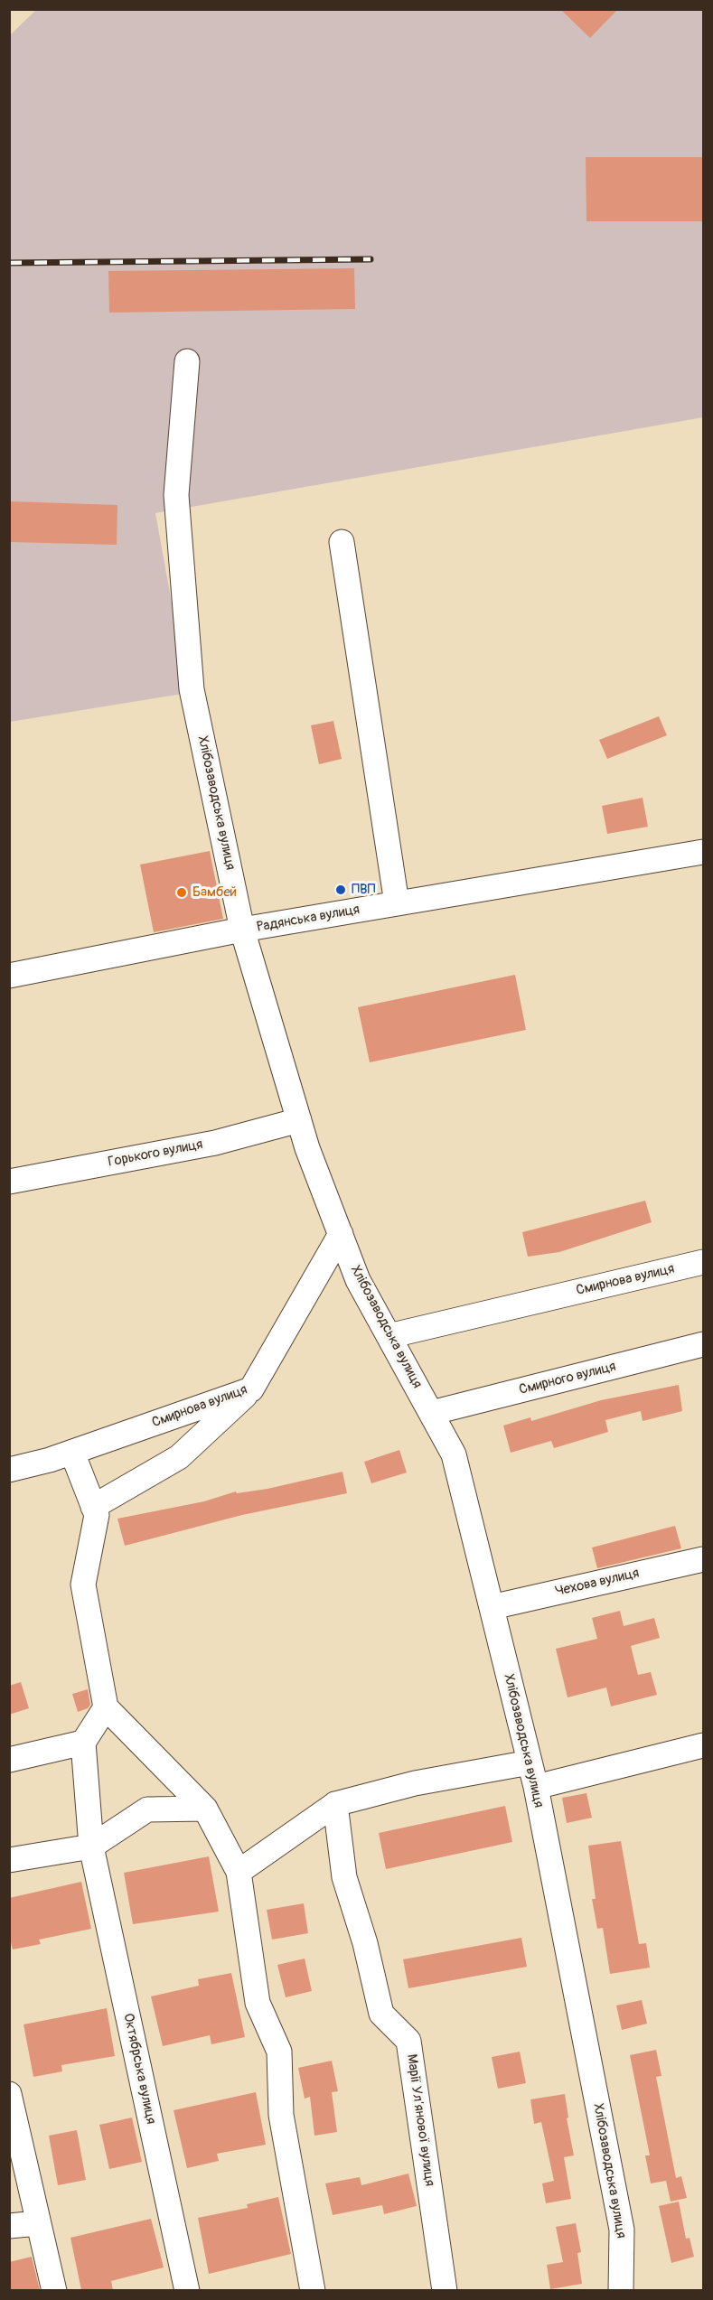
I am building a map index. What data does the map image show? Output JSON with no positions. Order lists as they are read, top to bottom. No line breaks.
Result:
{"streets":{"street":["Хлібозаводська вулиця","Радянська вулиця","Горького вулиця","Смирнова вулиця","Смирного вулиця","Чехова вулиця","Октябрська вулиця","Марії Улʼянової вулиця"]},"crossings":[["Хлібозаводська вулиця","Радянська вулиця"],["Хлібозаводська вулиця","Горького вулиця"],["Хлібозаводська вулиця","Смирнова вулиця"],["Хлібозаводська вулиця","Смирного вулиця"],["Хлібозаводська вулиця","Чехова вулиця"]],"places":["ПВП","Бамбей"]}
